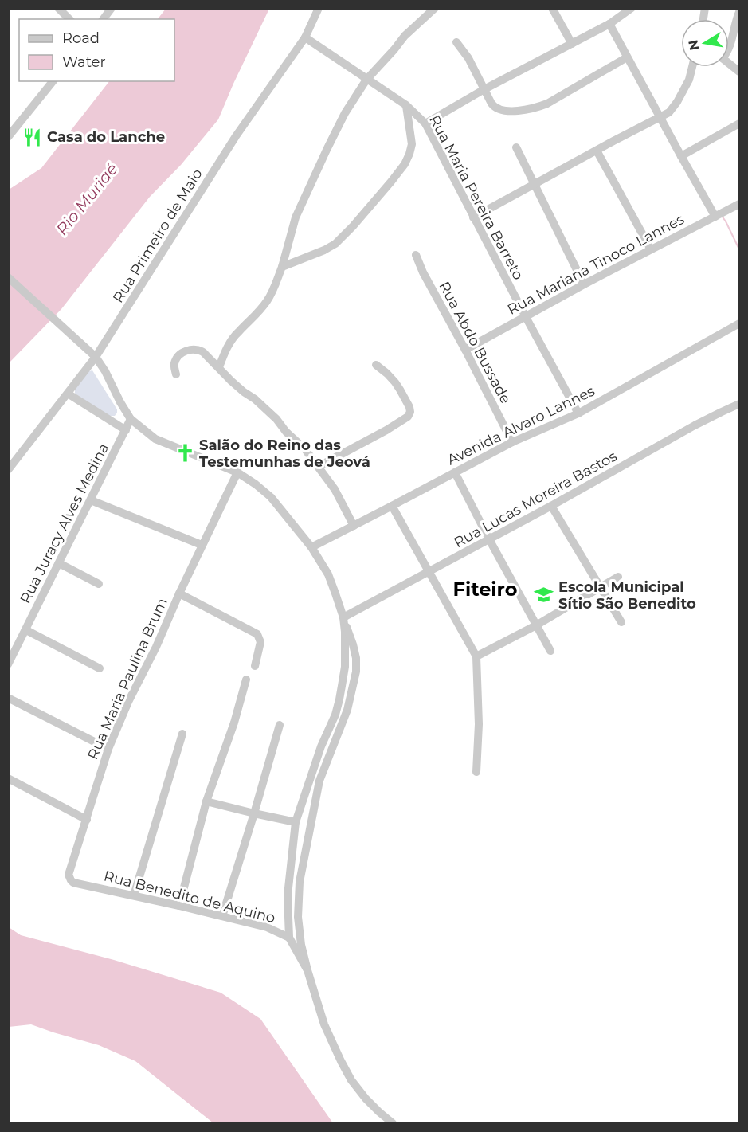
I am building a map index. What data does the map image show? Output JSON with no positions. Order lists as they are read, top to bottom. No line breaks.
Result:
{"streets":{"street":["Rua Maria Pereira Barreto","Rua Primeiro de Maio","Rua Mariana Tinoco Lannes","Rua Abdo Bussade","Avenida Alvaro Lannes","Rua Lucas Moreira Bastos","Rua Juracy Alves Medina","Rua Maria Paulina Brum","Rua Benedito de Aquino"]},"crossings":[["Rua Maria Pereira Barreto","Rua Primeiro de Maio"],["Rua Maria Pereira Barreto","Rua Mariana Tinoco Lannes"],["Rua Maria Pereira Barreto","Avenida Alvaro Lannes"],["Rua Mariana Tinoco Lannes","Rua Abdo Bussade"],["Rua Abdo Bussade","Avenida Alvaro Lannes"],["Rua Maria Paulina Brum","Rua Benedito de Aquino"]],"districts":["Fiteiro"],"water":["Rio Muriaé"],"places":{"restaurant":["Casa do Lanche"],"church":["Salão do Reino das Testemunhas de Jeová"],"school or university":["Escola Municipal Sítio São Benedito"]},"legend":["Road","Water"],"north":"left"}
